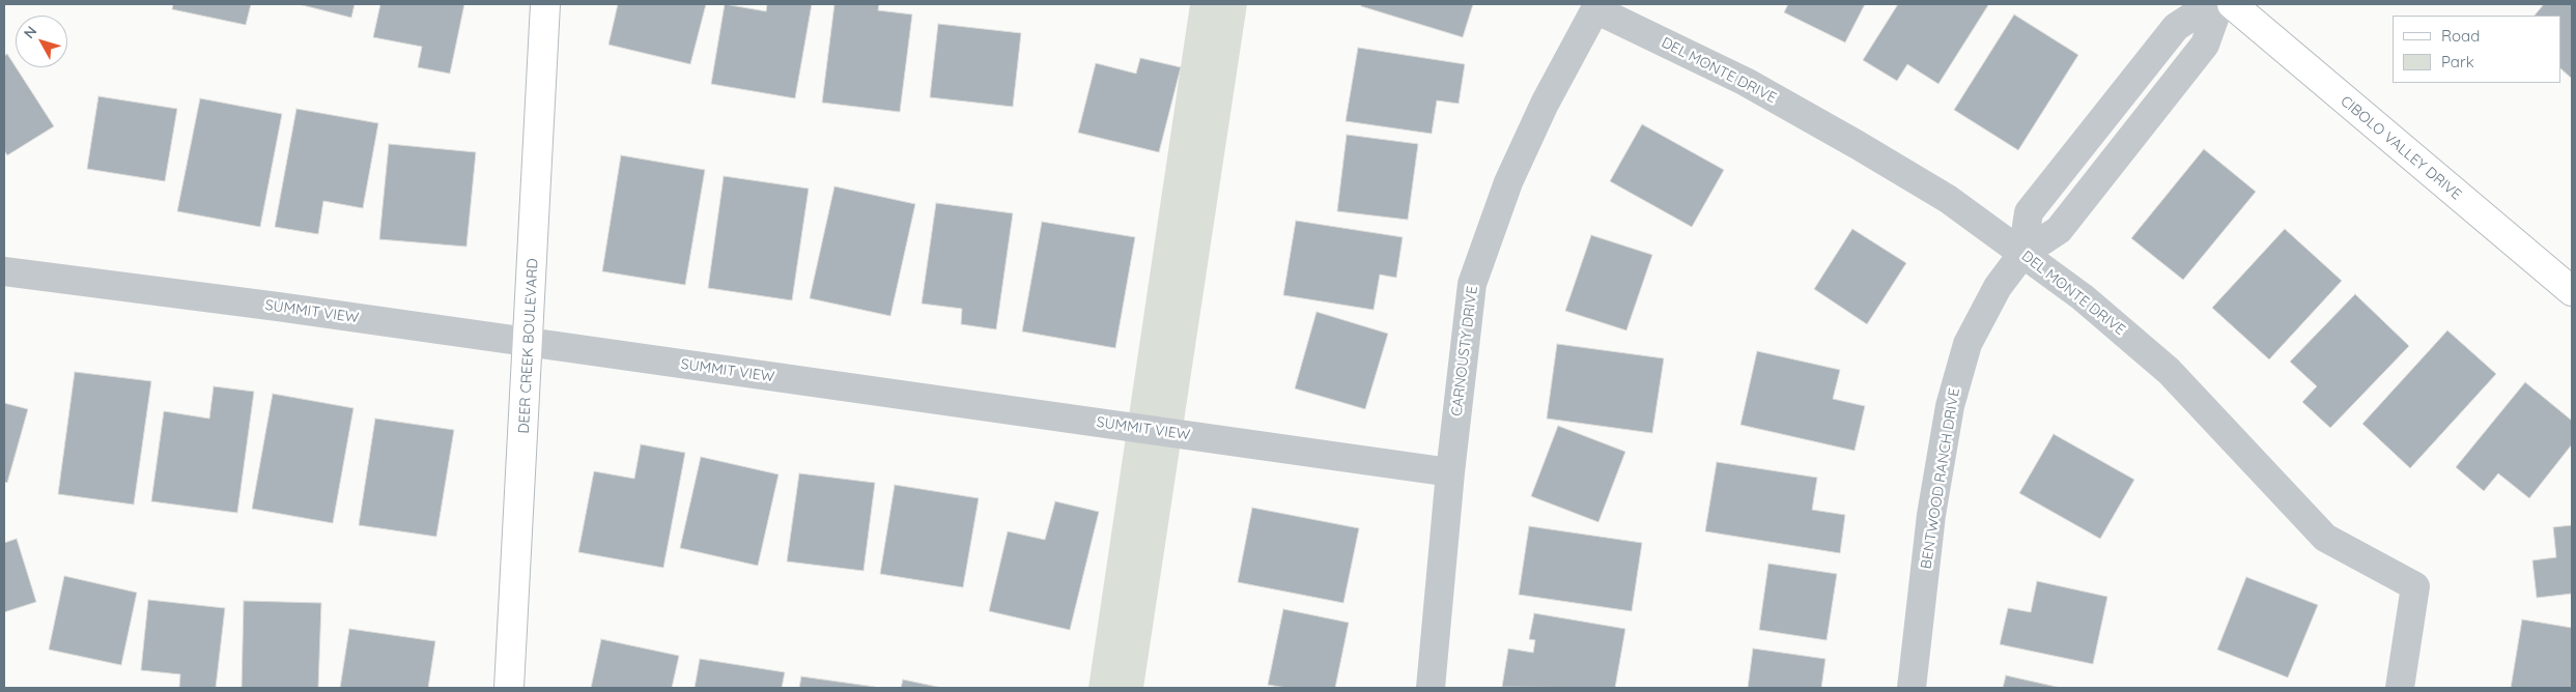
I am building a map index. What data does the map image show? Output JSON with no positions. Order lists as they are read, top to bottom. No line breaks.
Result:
{"streets":{"street":["DEL MONTE DRIVE","CIBOLO VALLEY DRIVE","SUMMIT VIEW","DEER CREEK BOULEVARD","CARNOUSTY DRIVE","BENTWOOD RANCH DRIVE"]},"crossings":[["DEL MONTE DRIVE","CARNOUSTY DRIVE"],["DEL MONTE DRIVE","BENTWOOD RANCH DRIVE"],["SUMMIT VIEW","DEER CREEK BOULEVARD"],["SUMMIT VIEW","CARNOUSTY DRIVE"]],"legend":["Road","Park"],"north":"top left"}
